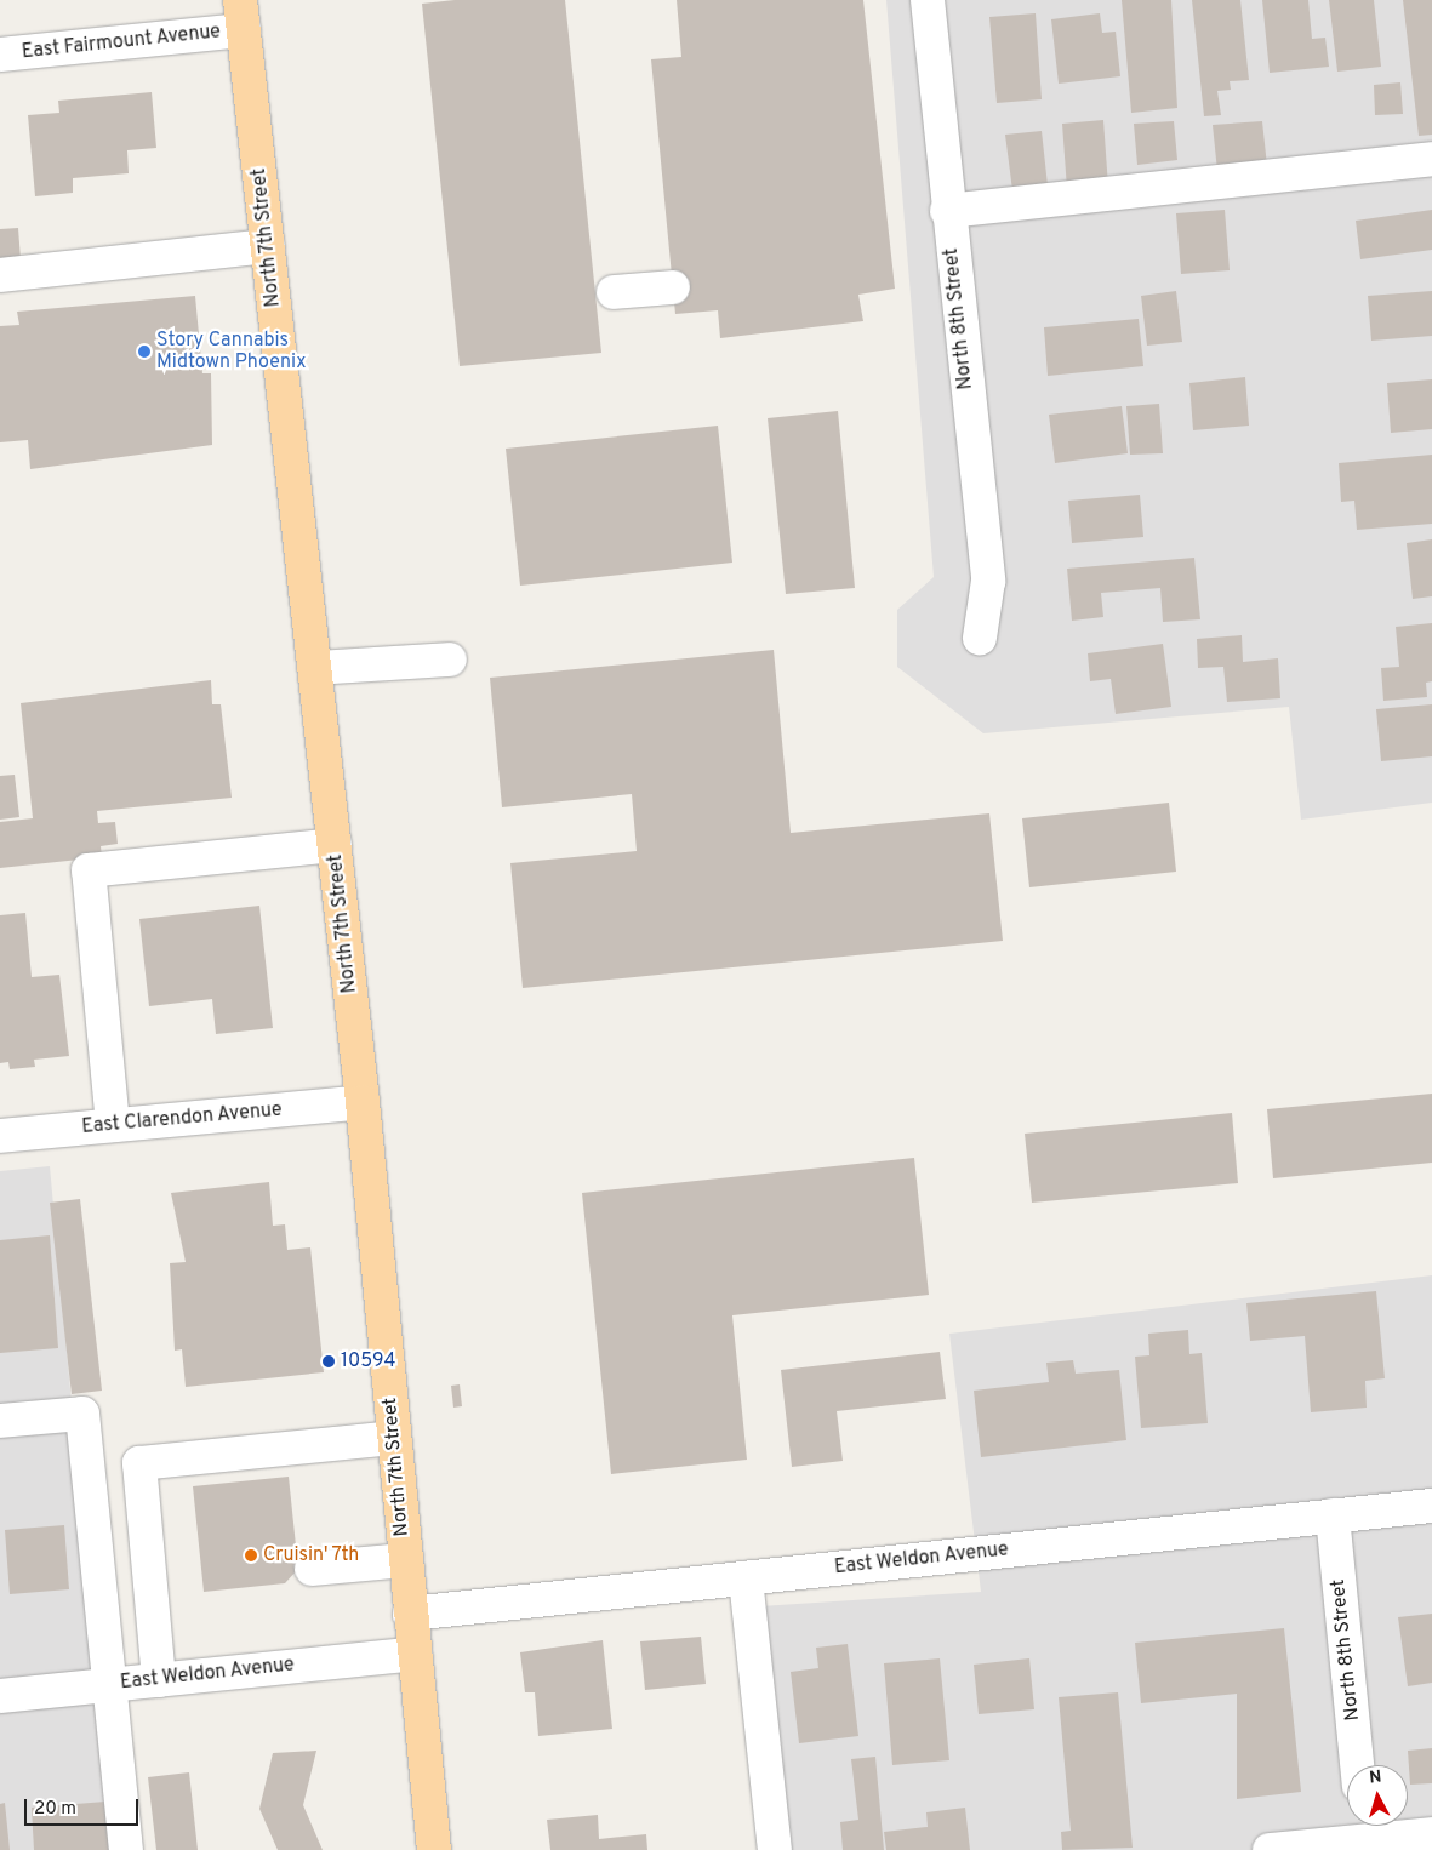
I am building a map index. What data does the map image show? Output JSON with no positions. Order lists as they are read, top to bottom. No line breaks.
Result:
{"streets":{"main road":["North 7th Street"],"street":["East Fairmount Avenue","North 8th Street","East Clarendon Avenue","East Weldon Avenue"]},"crossings":[["East Fairmount Avenue","North 7th Street"],["North 7th Street","East Clarendon Avenue"],["North 7th Street","East Weldon Avenue"],["North 8th Street","East Weldon Avenue"]],"places":["Story Cannabis Midtown Phoenix","10594","Cruisin' 7th"],"scale_bar":"20 m","north":"top"}
